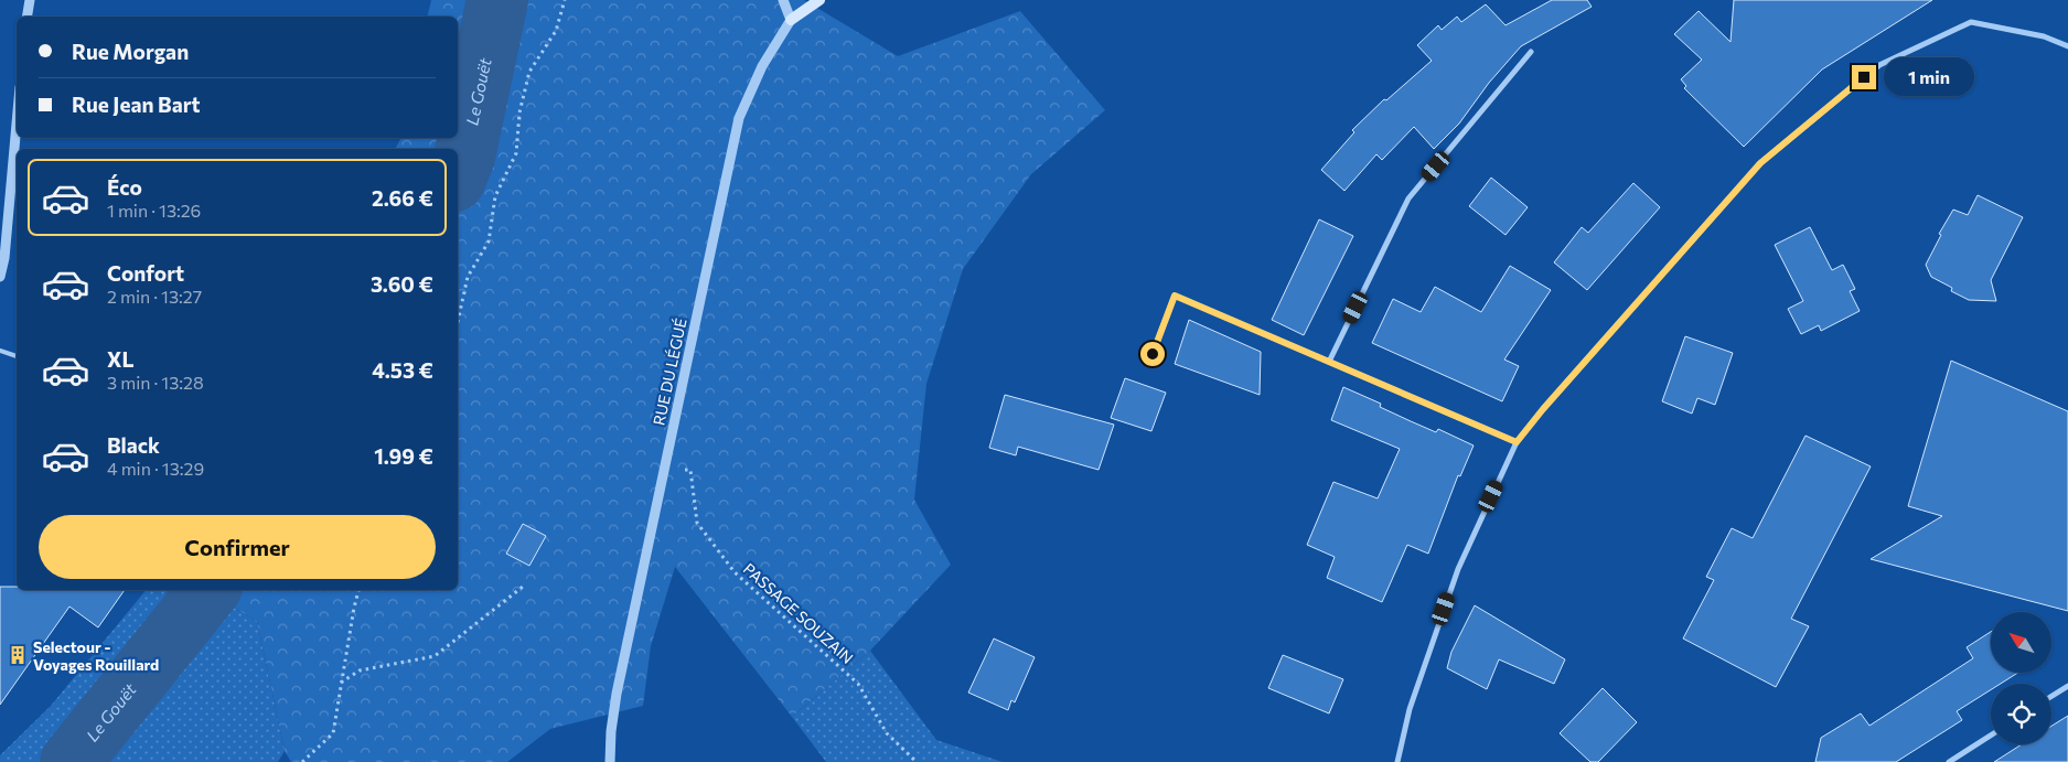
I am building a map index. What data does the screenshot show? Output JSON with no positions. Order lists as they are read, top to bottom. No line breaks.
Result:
{"streets":{"street":["RUE DU LÉGUÉ"],"path":["PASSAGE SOUZAIN"]},"water":["Le Gouët"],"places":{"building":["Selectour - Voyages Rouillard"]},"north":"top left","page":{"banner":["Rue Morgan","Rue Jean Bart"],"bubble":"1 min","list":[{"name":"Éco","note":"1 min · 13:26","value":"2.66 €"},{"name":"Confort","note":"2 min · 13:27","value":"3.60 €"},{"name":"XL","note":"3 min · 13:28","value":"4.53 €"},{"name":"Black","note":"4 min · 13:29","value":"1.99 €"}],"buttons":"Confirmer"}}
